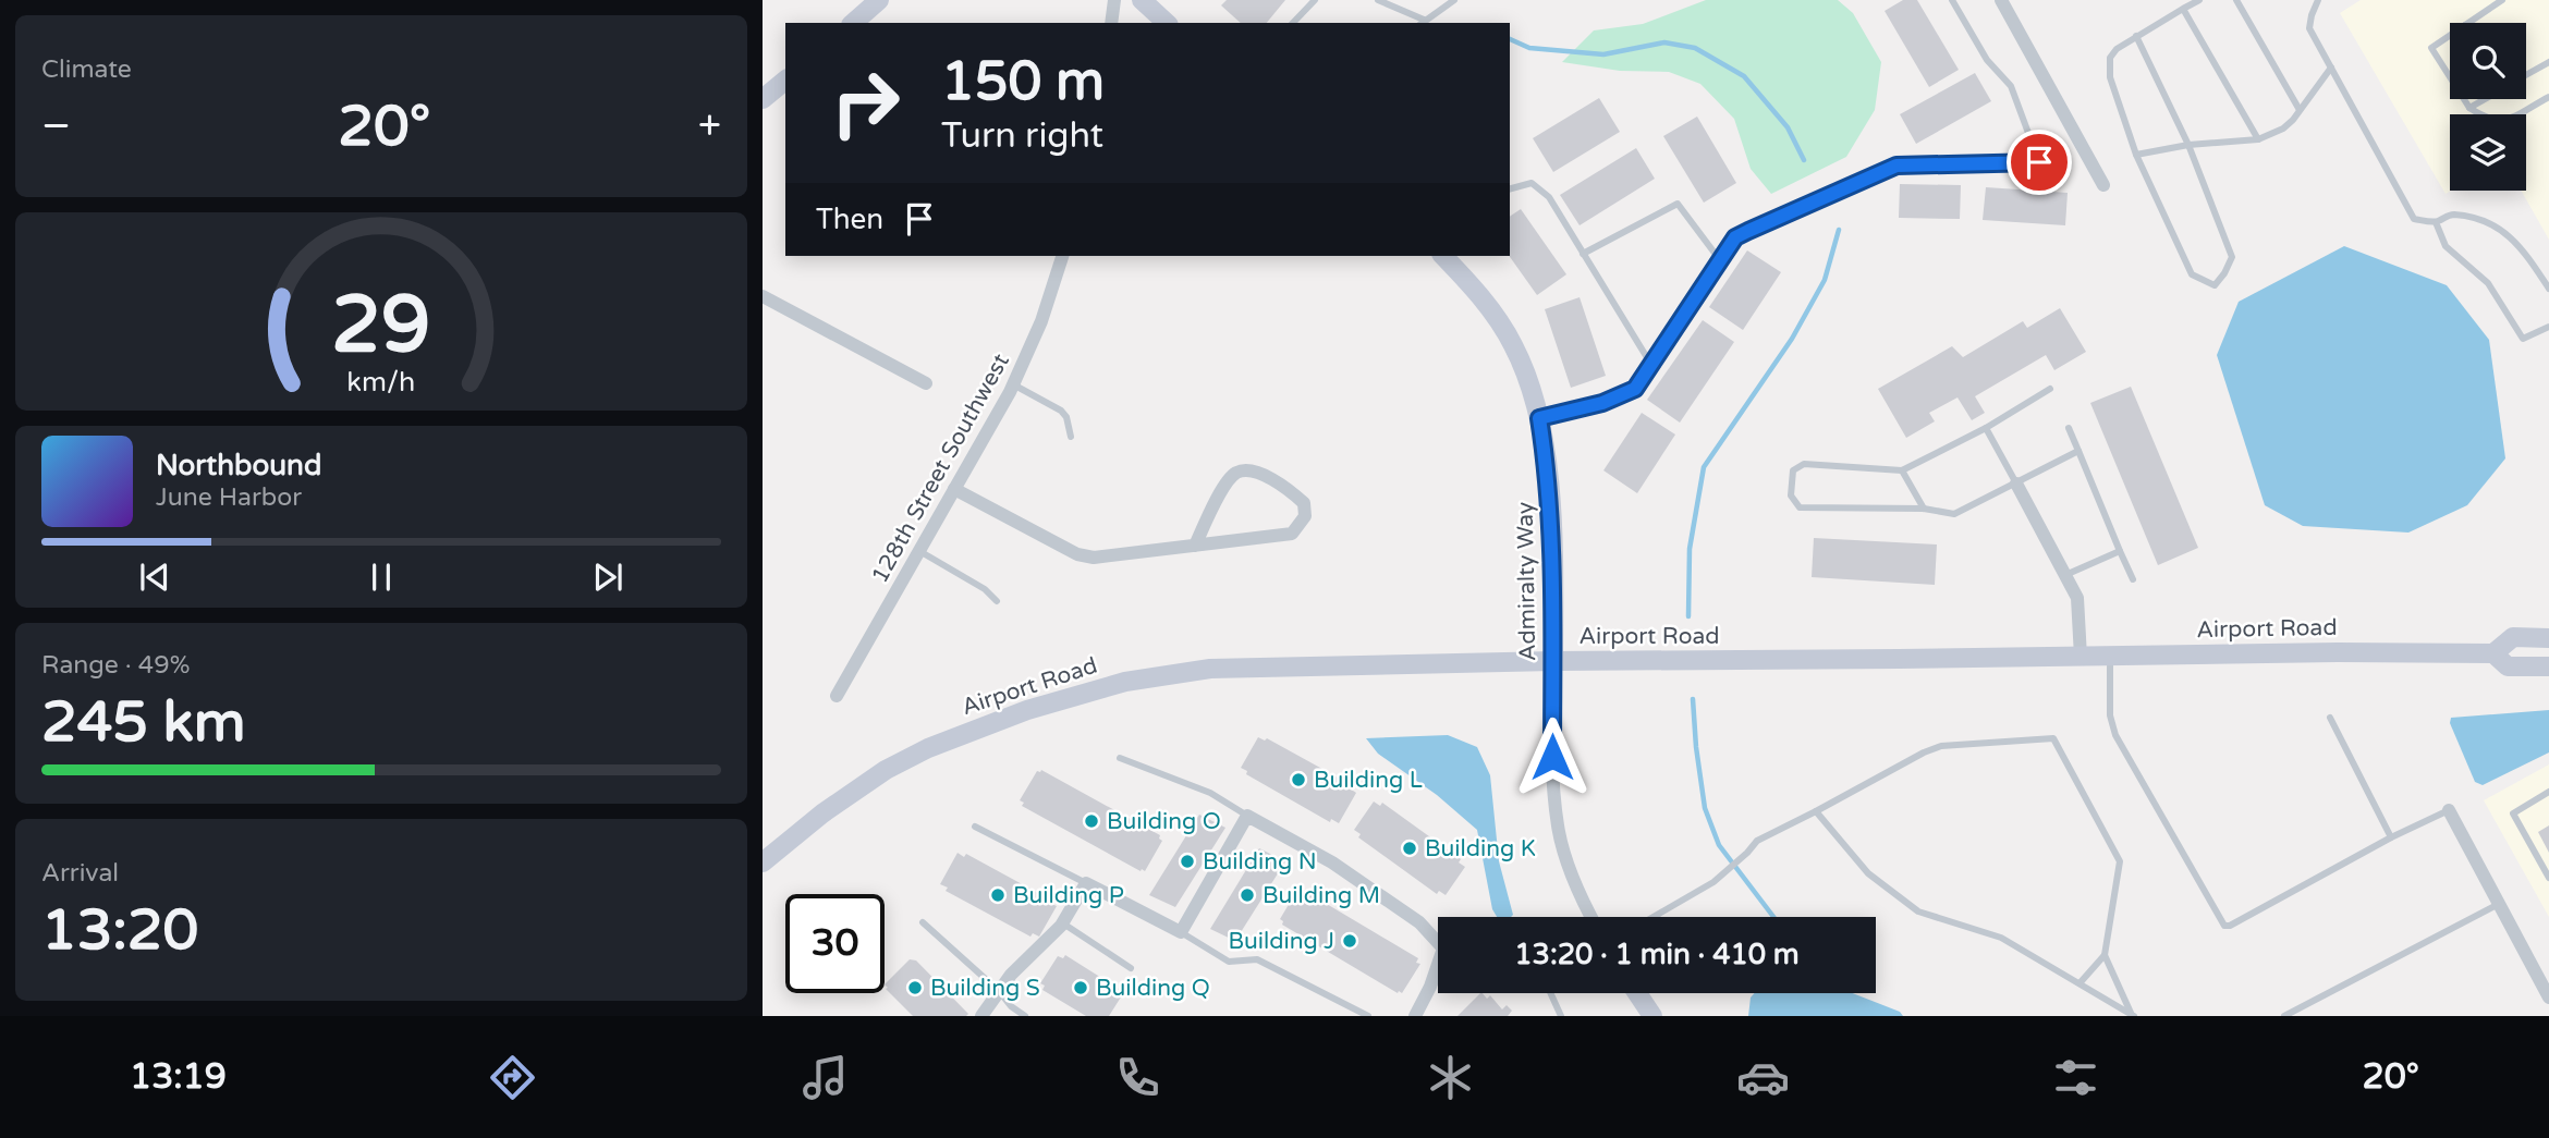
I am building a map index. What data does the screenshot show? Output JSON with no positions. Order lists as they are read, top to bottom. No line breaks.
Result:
{"streets":{"main road":["Admiralty Way","Airport Road"],"street":["128th Street Southwest"]},"crossings":[["Admiralty Way","Airport Road"]],"places":["Building L","Building O","Building K","Building N","Building P","Building M","Building J","Building S","Building Q"],"page":{"tile":["Climate",["Range · 49%","245 km"],["Arrival","13:20"]],"turn":["150 m","Turn right"],"heat":["−","20°","+"],"then":"Then","song":["Northbound","June Harbor"],"limit":"30","trip":"13:20 · 1 min · 410 m","tabs":["13:19","20°"],"gauge":["29","km/h"]}}
